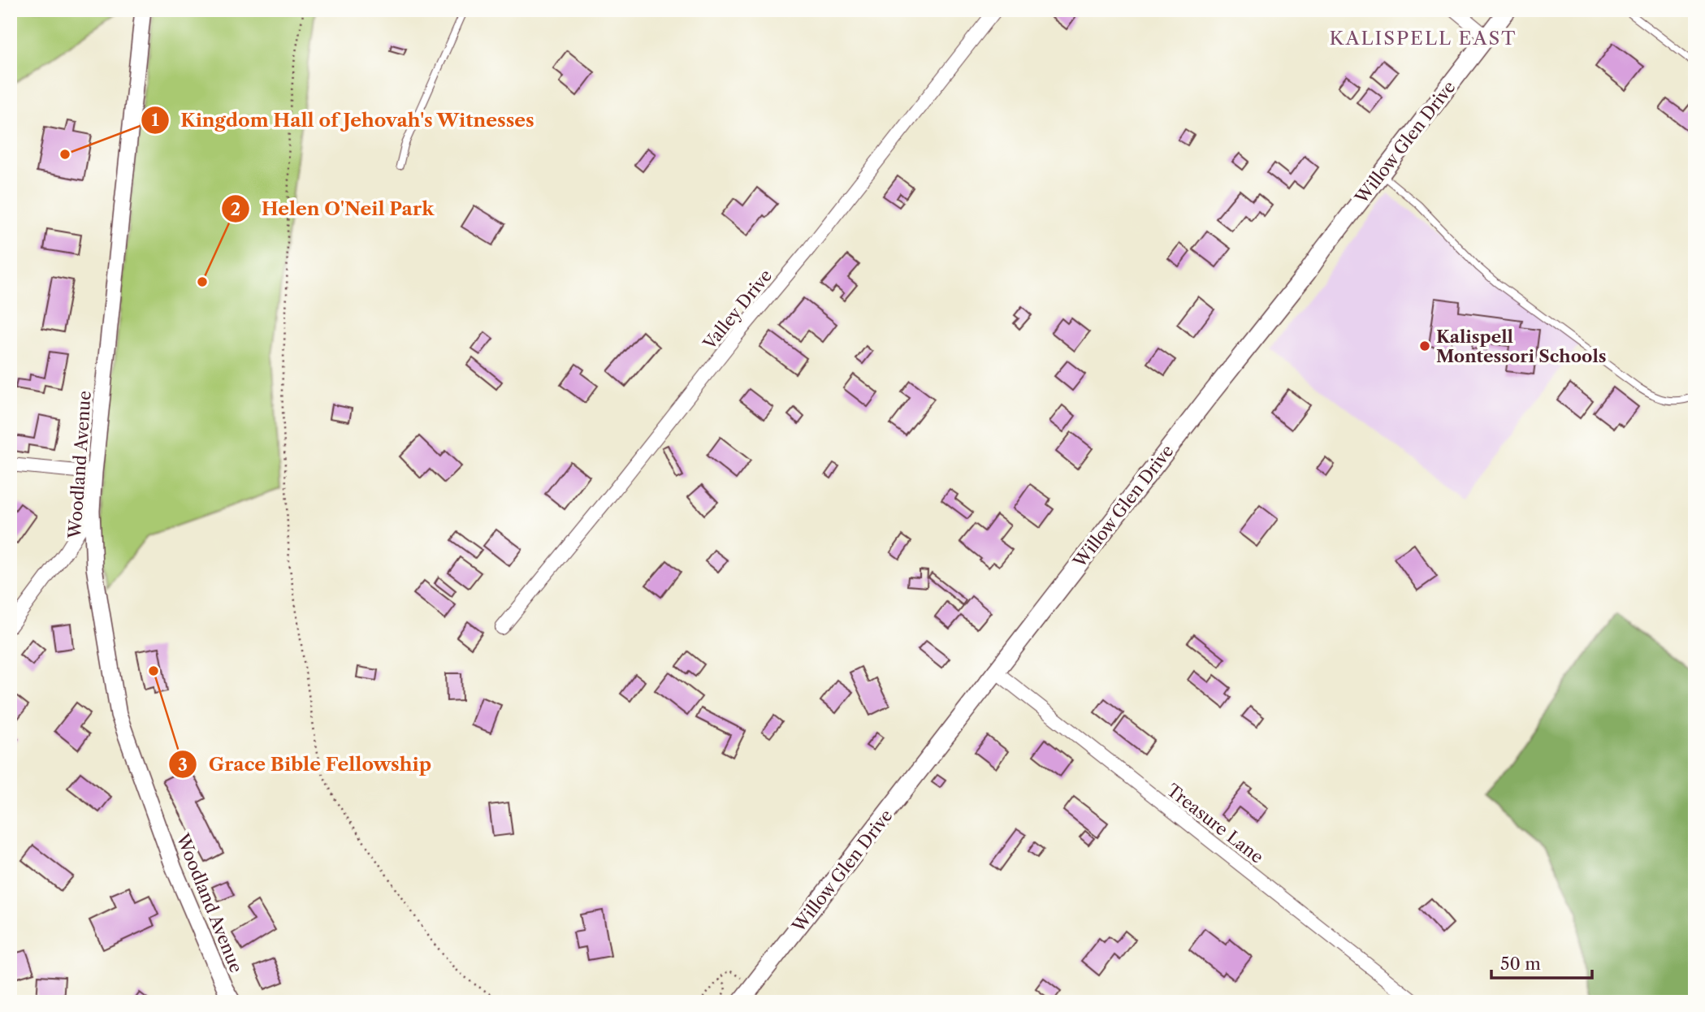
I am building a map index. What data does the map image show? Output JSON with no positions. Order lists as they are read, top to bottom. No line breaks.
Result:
{"streets":{"main road":["Willow Glen Drive"],"street":["Valley Drive","Woodland Avenue","Treasure Lane"]},"crossings":[["Willow Glen Drive","Treasure Lane"]],"districts":["KALISPELL EAST"],"places":["Kingdom Hall of Jehovah's Witnesses","Helen O'Neil Park","Kalispell Montessori Schools","Grace Bible Fellowship"],"scale_bar":"50 m"}
